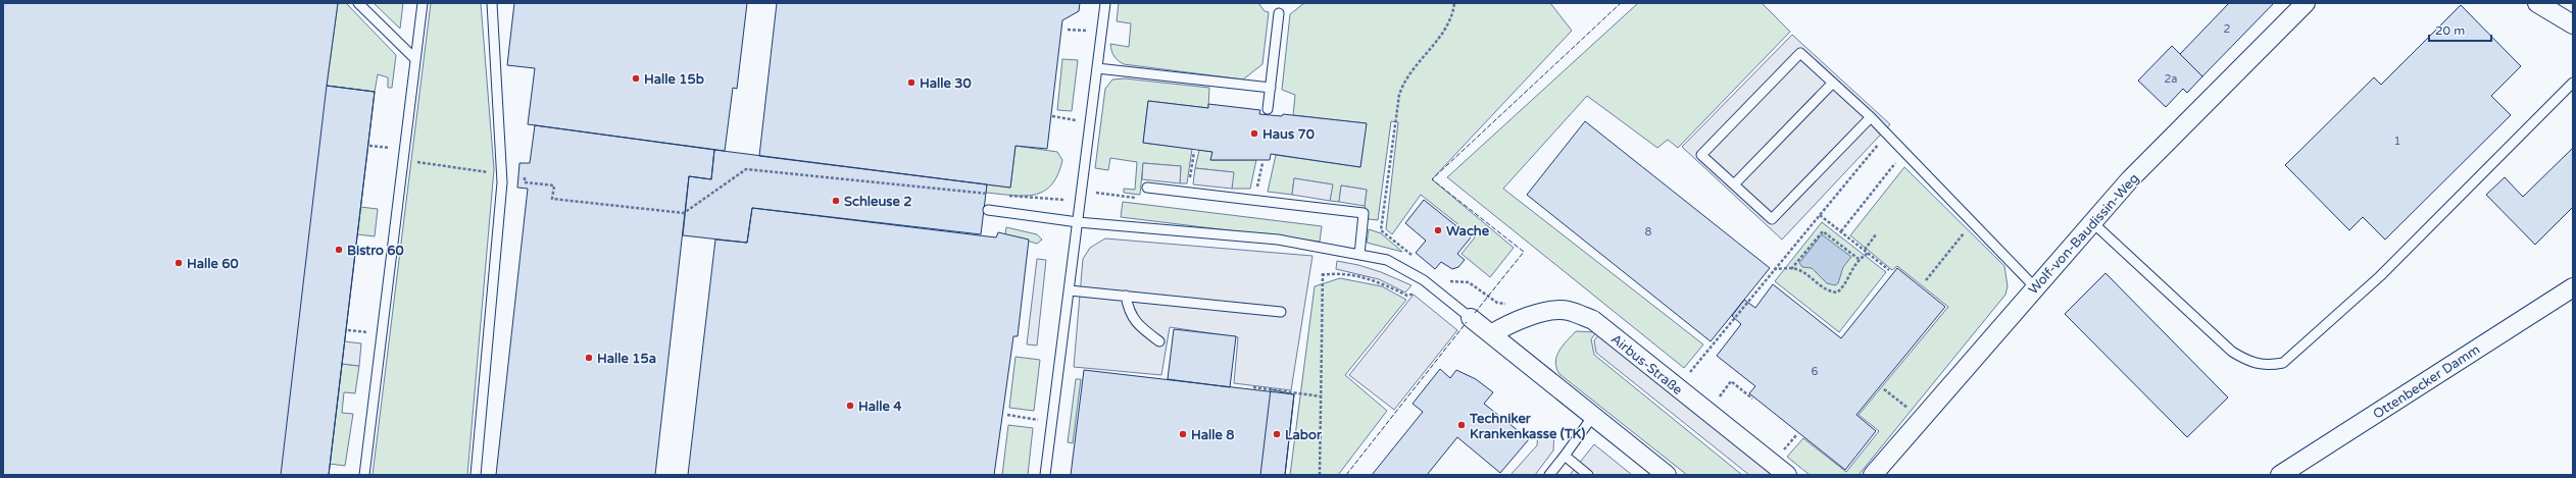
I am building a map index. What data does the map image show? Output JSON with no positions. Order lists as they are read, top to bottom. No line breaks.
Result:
{"streets":{"street":["Wolf-von-Baudissin-Weg","Airbus-Straße","Ottenbecker Damm"]},"places":["Halle 15b","Halle 30","Haus 70","Schleuse 2","Wache","Bistro 60","Halle 60","Halle 15a","Halle 4","Techniker Krankenkasse (TK)","Halle 8","Labor"],"house_numbers":["2","2a","1","8","6"],"scale_bar":"20 m"}
